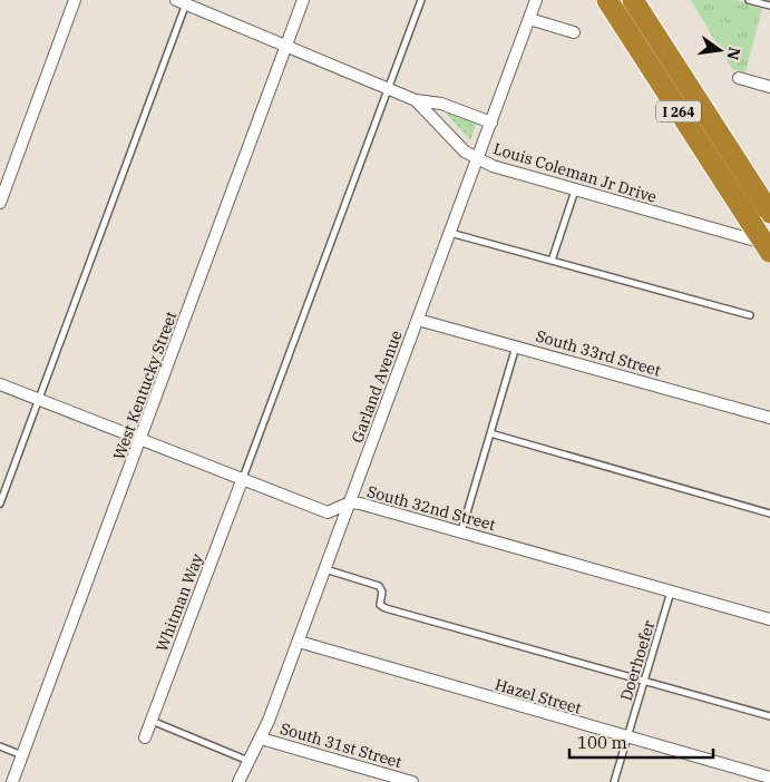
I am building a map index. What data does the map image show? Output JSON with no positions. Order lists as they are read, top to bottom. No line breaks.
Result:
{"streets":{"highway":["I 264"],"street":["Louis Coleman Jr Drive","South 33rd Street","West Kentucky Street","Garland Avenue","South 32nd Street","Whitman Way","Hazel Street","South 31st Street"],"lane":["Doerhoefer"]},"crossings":[["Louis Coleman Jr Drive","West Kentucky Street"],["Louis Coleman Jr Drive","Garland Avenue"],["South 33rd Street","Garland Avenue"],["West Kentucky Street","South 32nd Street"],["Garland Avenue","South 32nd Street"],["Garland Avenue","Hazel Street"],["Garland Avenue","South 31st Street"],["South 32nd Street","Whitman Way"],["South 32nd Street","Doerhoefer"],["Doerhoefer","Hazel Street"]],"scale_bar":"100 m","north":"right"}
